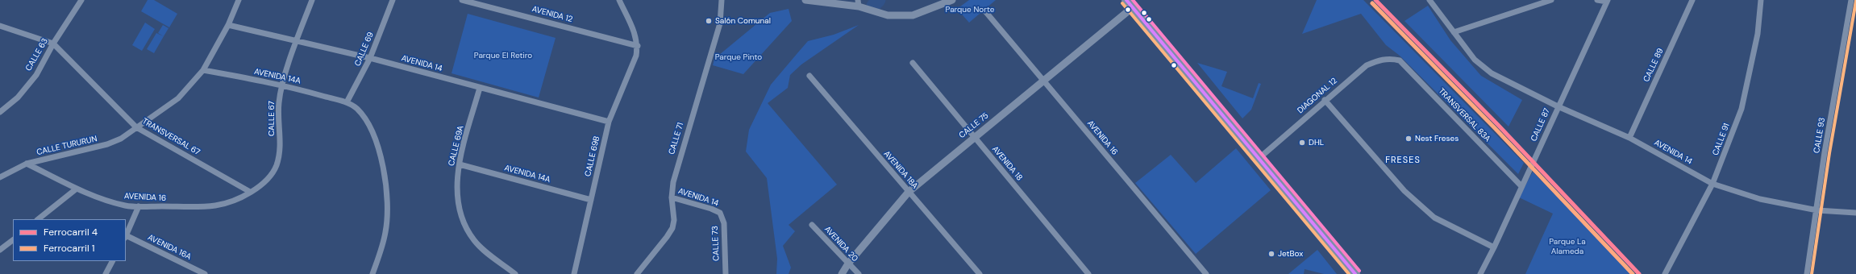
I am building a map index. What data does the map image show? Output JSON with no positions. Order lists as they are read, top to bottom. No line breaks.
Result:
{"streets":{"street":["AVENIDA 12","CALLE 69","CALLE 63","AVENIDA 14","CALLE 89","AVENIDA 14A","DIAGONAL 12","TRANSVERSAL 83A","CALLE 67","CALLE 87","CALLE 75","CALLE 93","TRANSVERSAL 67","AVENIDA 16","CALLE 71","CALLE 91","CALLE TURURUN","CALLE 69A","CALLE 69B","AVENIDA 18","AVENIDA 18A","CALLE 73","AVENIDA 20","AVENIDA 16A"]},"crossings":[["AVENIDA 12","CALLE 69B"],["CALLE 69","AVENIDA 14"],["CALLE 69","AVENIDA 14A"],["CALLE 63","TRANSVERSAL 67"],["AVENIDA 14","CALLE 89"],["AVENIDA 14","CALLE 67"],["AVENIDA 14","CALLE 87"],["AVENIDA 14","CALLE 93"],["AVENIDA 14","CALLE 71"],["AVENIDA 14","CALLE 91"],["AVENIDA 14","CALLE TURURUN"],["AVENIDA 14","CALLE 69A"],["AVENIDA 14","CALLE 69B"],["AVENIDA 14","CALLE 73"],["AVENIDA 14A","CALLE 67"],["AVENIDA 14A","CALLE TURURUN"],["AVENIDA 14A","CALLE 69A"],["AVENIDA 14A","CALLE 69B"],["DIAGONAL 12","TRANSVERSAL 83A"],["TRANSVERSAL 83A","CALLE 87"],["CALLE 67","TRANSVERSAL 67"],["CALLE 67","AVENIDA 16"],["CALLE 75","AVENIDA 16"],["CALLE 75","AVENIDA 18"],["CALLE 75","AVENIDA 18A"],["CALLE 75","AVENIDA 20"],["TRANSVERSAL 67","AVENIDA 16"],["TRANSVERSAL 67","CALLE TURURUN"],["AVENIDA 16","CALLE TURURUN"]],"districts":["FRESES"],"parks":["Parque Norte","Parque El Retiro","Parque Pinto","Parque La Alameda"],"places":["Salón Comunal","Nest Freses","DHL","JetBox"],"lines":["rail line 4","rail line 1"],"legend":["Ferrocarril 4","Ferrocarril 1"]}
